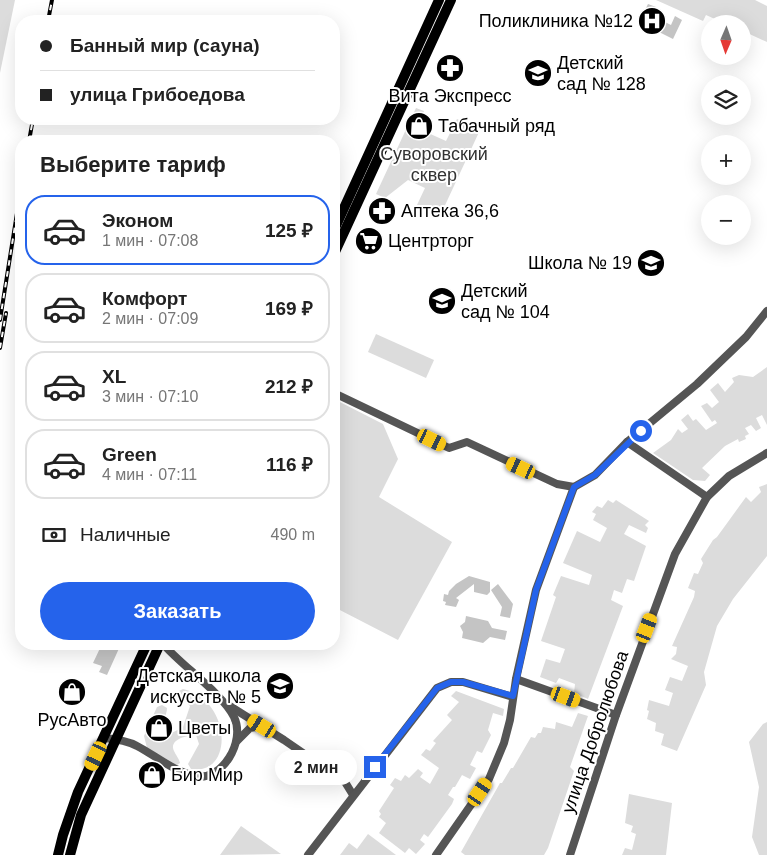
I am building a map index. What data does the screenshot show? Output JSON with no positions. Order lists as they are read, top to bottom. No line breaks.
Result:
{"streets":{"street":["улица Добролюбова"]},"parks":["Суворовский сквер"],"places":{"hospital":["Поликлиника №12"],"pharmacy":["Вита Экспресс","Аптека 36,6"],"school or university":["Детский сад № 128","Школа № 19","Детский сад № 104","Детская школа искусств № 5"],"shop":["Табачный ряд","РусАвто","Цветы","Бир Мир"],"supermarket":["Центрторг"]},"north":"bottom","page":{"map_buttons":["+","−"],"banner":["Банный мир (сауна)","улица Грибоедова"],"heading":"Выберите тариф","list":[{"name":"Эконом","note":"1 мин · 07:08","value":"125 ₽"},{"name":"Комфорт","note":"2 мин · 07:09","value":"169 ₽"},{"name":"XL","note":"3 мин · 07:10","value":"212 ₽"},{"name":"Green","note":"4 мин · 07:11","value":"116 ₽"}],"pay":["Наличные","490 m"],"buttons":"Заказать","bubble":"2 мин"}}
